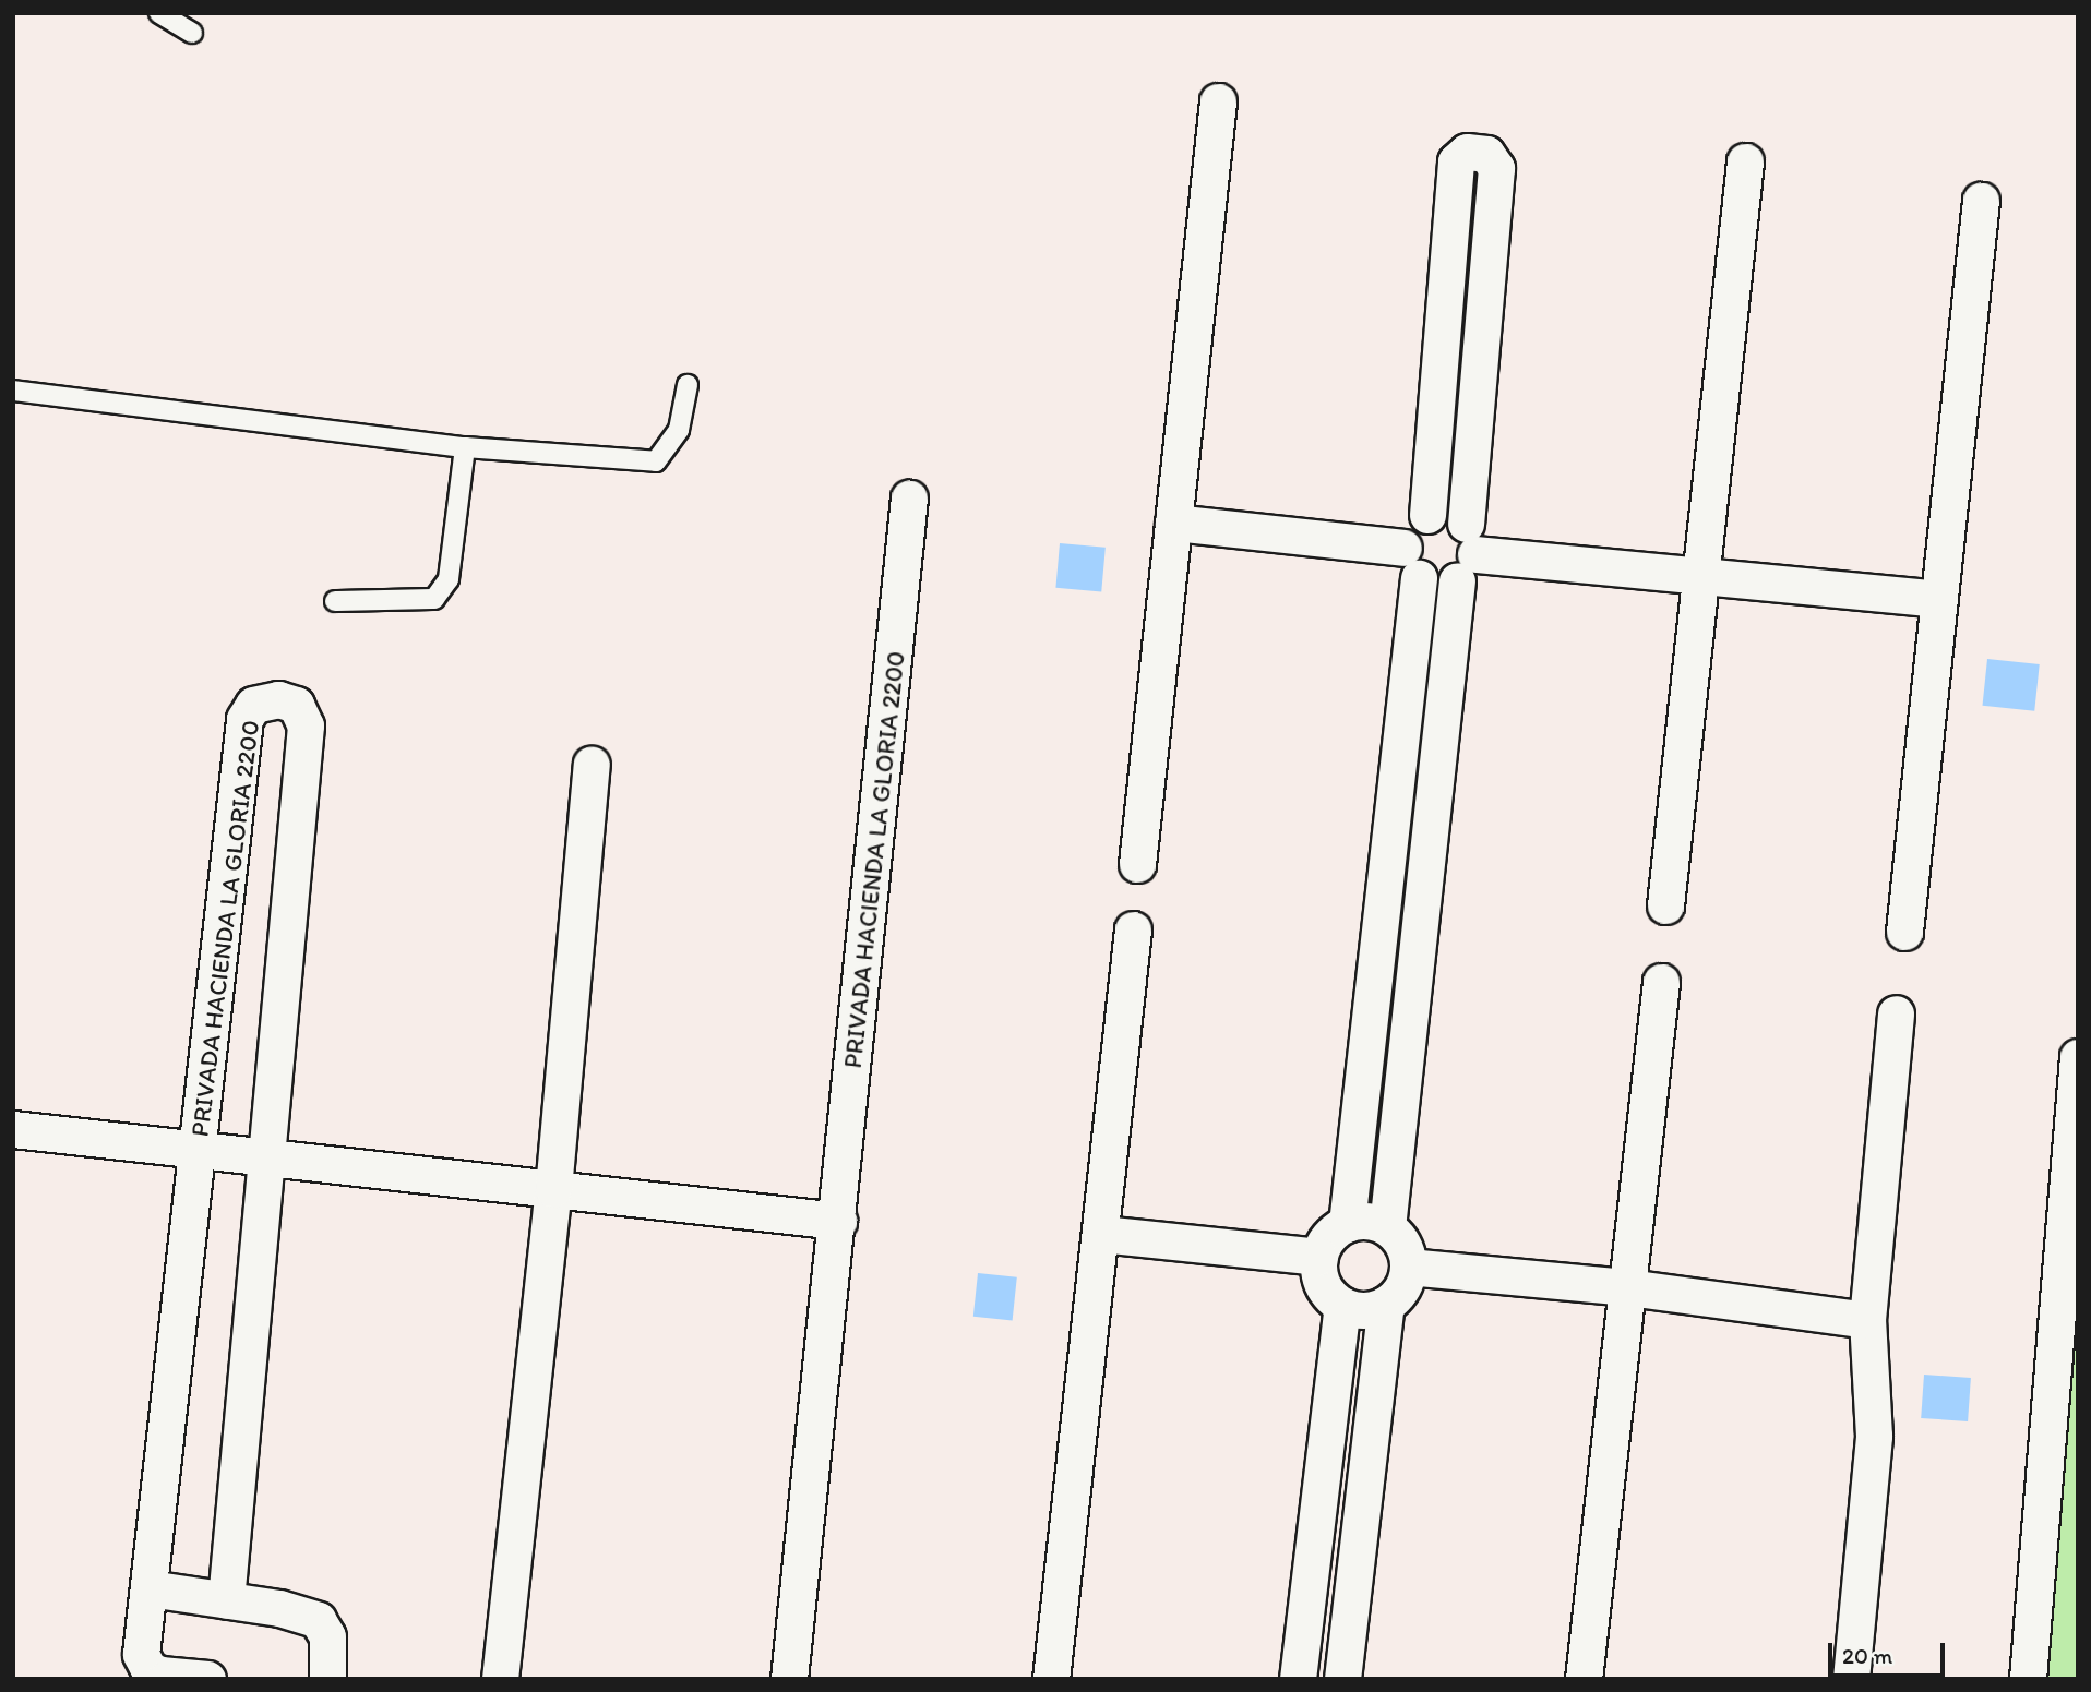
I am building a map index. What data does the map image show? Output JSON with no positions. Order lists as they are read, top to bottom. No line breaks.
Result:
{"streets":{"street":["PRIVADA HACIENDA LA GLORIA 2200"]},"scale_bar":"20 m"}
